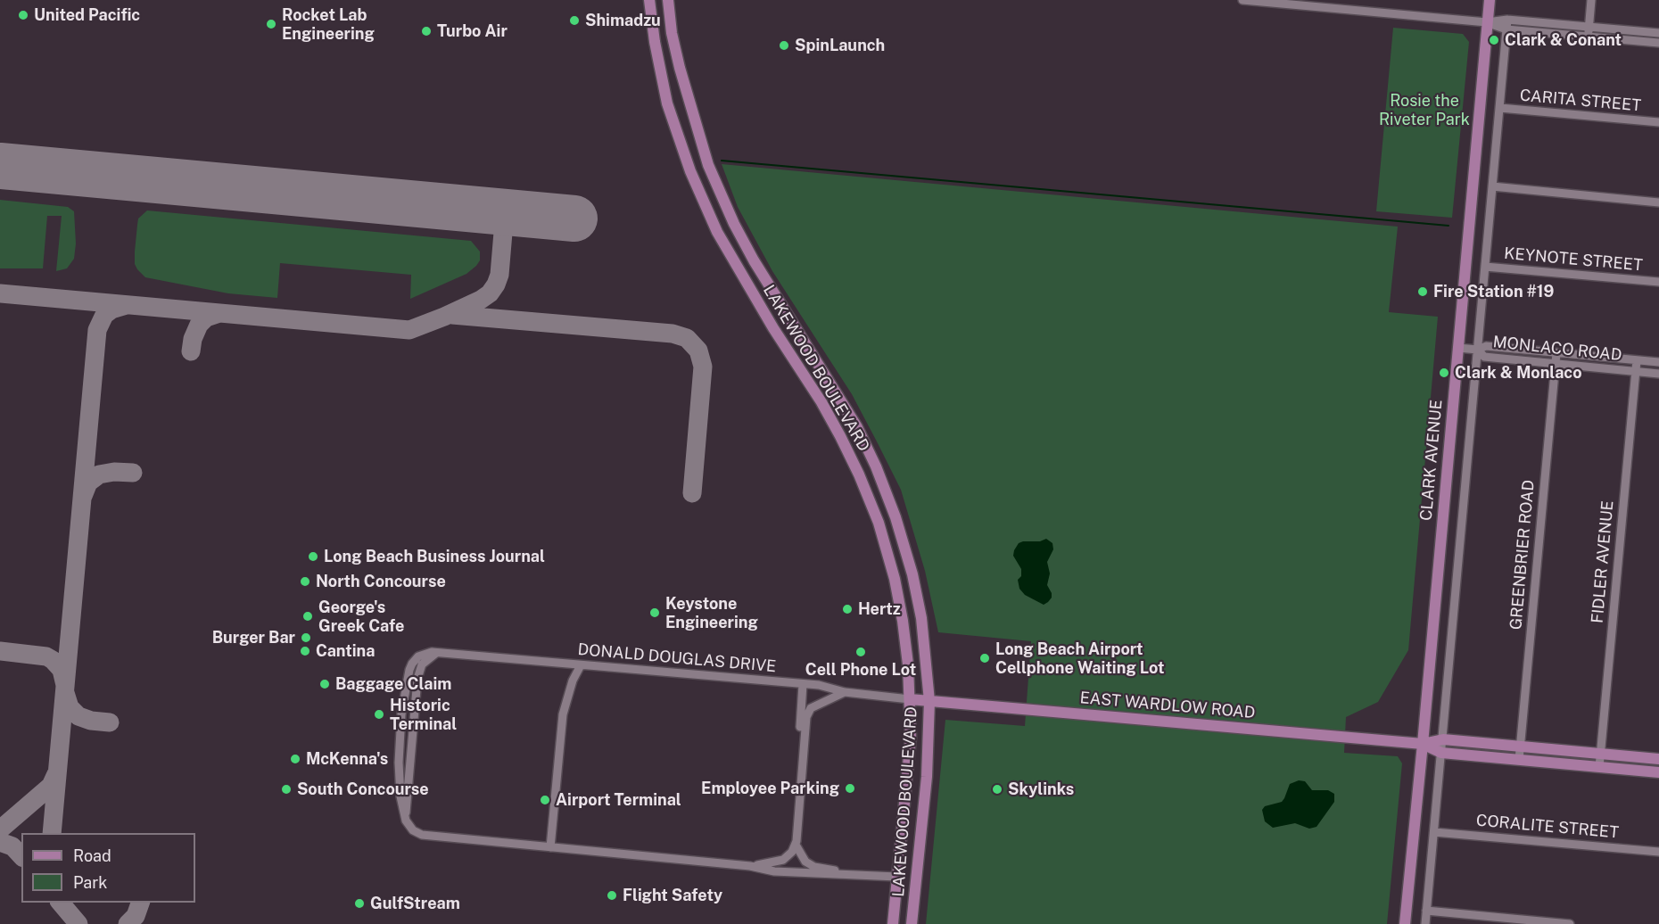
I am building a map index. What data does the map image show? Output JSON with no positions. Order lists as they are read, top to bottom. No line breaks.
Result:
{"streets":{"main road":["LAKEWOOD BOULEVARD","CLARK AVENUE","EAST WARDLOW ROAD"],"street":["CARITA STREET","KEYNOTE STREET","MONLACO ROAD","GREENBRIER ROAD","FIDLER AVENUE","DONALD DOUGLAS DRIVE","CORALITE STREET"]},"crossings":[["MONLACO ROAD","GREENBRIER ROAD"],["MONLACO ROAD","FIDLER AVENUE"],["LAKEWOOD BOULEVARD","DONALD DOUGLAS DRIVE"],["LAKEWOOD BOULEVARD","EAST WARDLOW ROAD"],["CLARK AVENUE","EAST WARDLOW ROAD"],["GREENBRIER ROAD","EAST WARDLOW ROAD"],["FIDLER AVENUE","EAST WARDLOW ROAD"],["DONALD DOUGLAS DRIVE","EAST WARDLOW ROAD"]],"parks":["Rosie the Riveter Park"],"places":["United Pacific","Shimadzu","Rocket Lab Engineering","Turbo Air","Clark & Conant","SpinLaunch","Fire Station #19","Clark & Monlaco","Long Beach Business Journal","North Concourse","Hertz","Keystone Engineering","George's Greek Cafe","Burger Bar","Cantina","Cell Phone Lot","Long Beach Airport Cellphone Waiting Lot","Baggage Claim","Historic Terminal","McKenna's","Employee Parking","South Concourse","Skylinks","Airport Terminal","Flight Safety","GulfStream"],"legend":["Road","Park"]}
